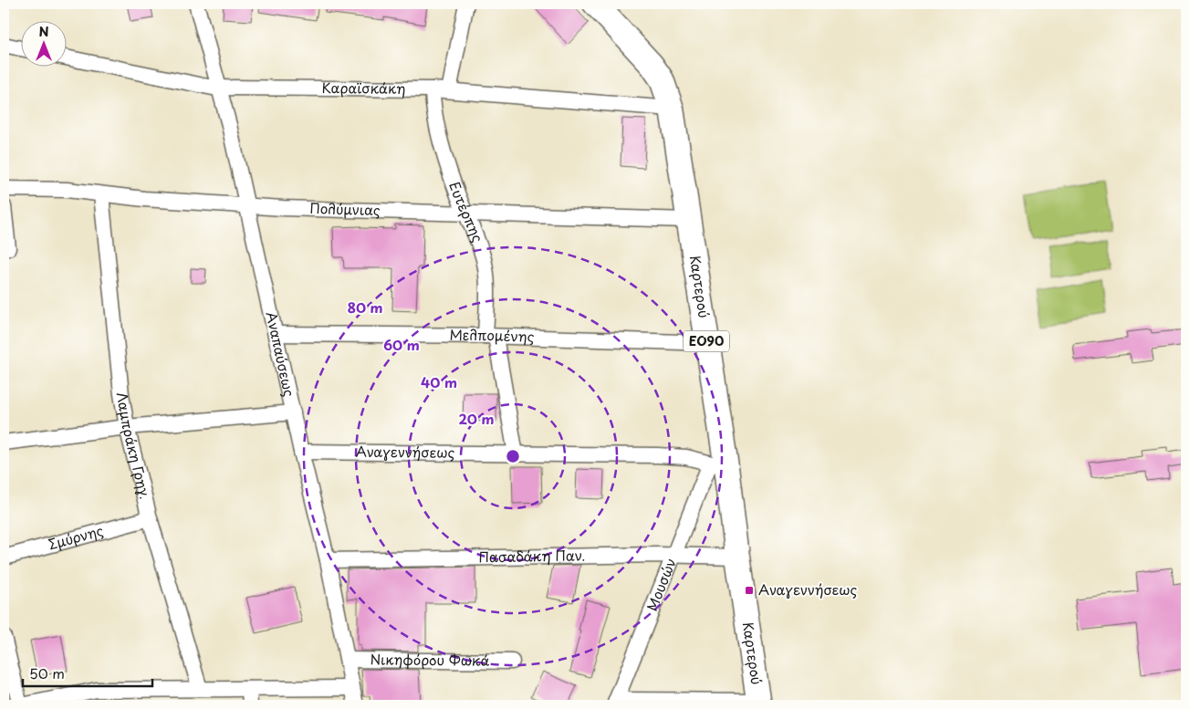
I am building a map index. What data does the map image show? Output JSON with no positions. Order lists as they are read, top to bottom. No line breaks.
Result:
{"streets":{"main road":["Καρτερού","ΕΟ90"],"street":["Καραϊσκάκη","Πολύμνιας","Ευτέρπης","Μελπομένης","Αναπαύσεως","Λαμπράκη Γρηγ.","Αναγεννήσεως","Σμύρνης","Πασαδάκη Παν.","Μουσών","Νικηφόρου Φωκά"]},"crossings":[["Καραϊσκάκη","Ευτέρπης"],["Καραϊσκάκη","Καρτερού"],["Καραϊσκάκη","Αναπαύσεως"],["Πολύμνιας","Ευτέρπης"],["Πολύμνιας","Καρτερού"],["Πολύμνιας","Αναπαύσεως"],["Πολύμνιας","Λαμπράκη Γρηγ."],["Ευτέρπης","Μελπομένης"],["Ευτέρπης","Αναγεννήσεως"],["Καρτερού","Μελπομένης"],["Καρτερού","Αναγεννήσεως"],["Καρτερού","Πασαδάκη Παν."],["Καρτερού","Μουσών"],["Μελπομένης","Αναπαύσεως"],["Αναπαύσεως","Αναγεννήσεως"],["Αναπαύσεως","Πασαδάκη Παν."],["Αναπαύσεως","Νικηφόρου Φωκά"],["Λαμπράκη Γρηγ.","Σμύρνης"],["Αναγεννήσεως","Μουσών"],["Πασαδάκη Παν.","Μουσών"]],"places":{"transit":["Αναγεννήσεως"]},"scale_bar":"50 m","north":"top","rings":["80 m","60 m","40 m","20 m"]}
